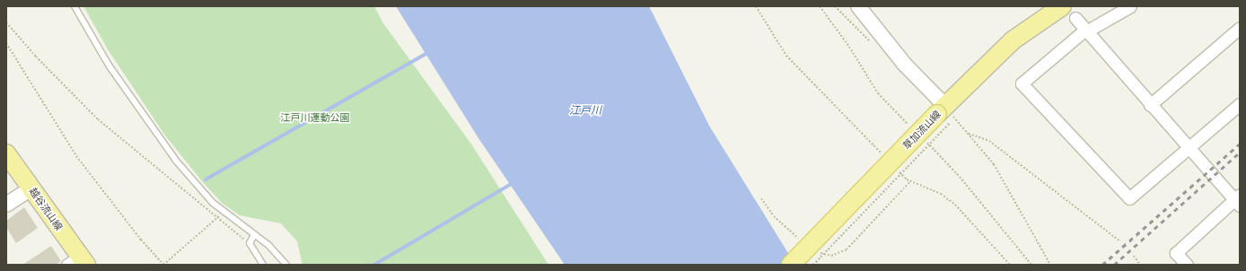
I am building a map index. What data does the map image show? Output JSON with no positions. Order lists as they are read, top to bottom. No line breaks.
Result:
{"streets":{"main road":["草加流山線","越谷流山線"]},"water":["江戸川"],"parks":["江戸川運動公園"]}
